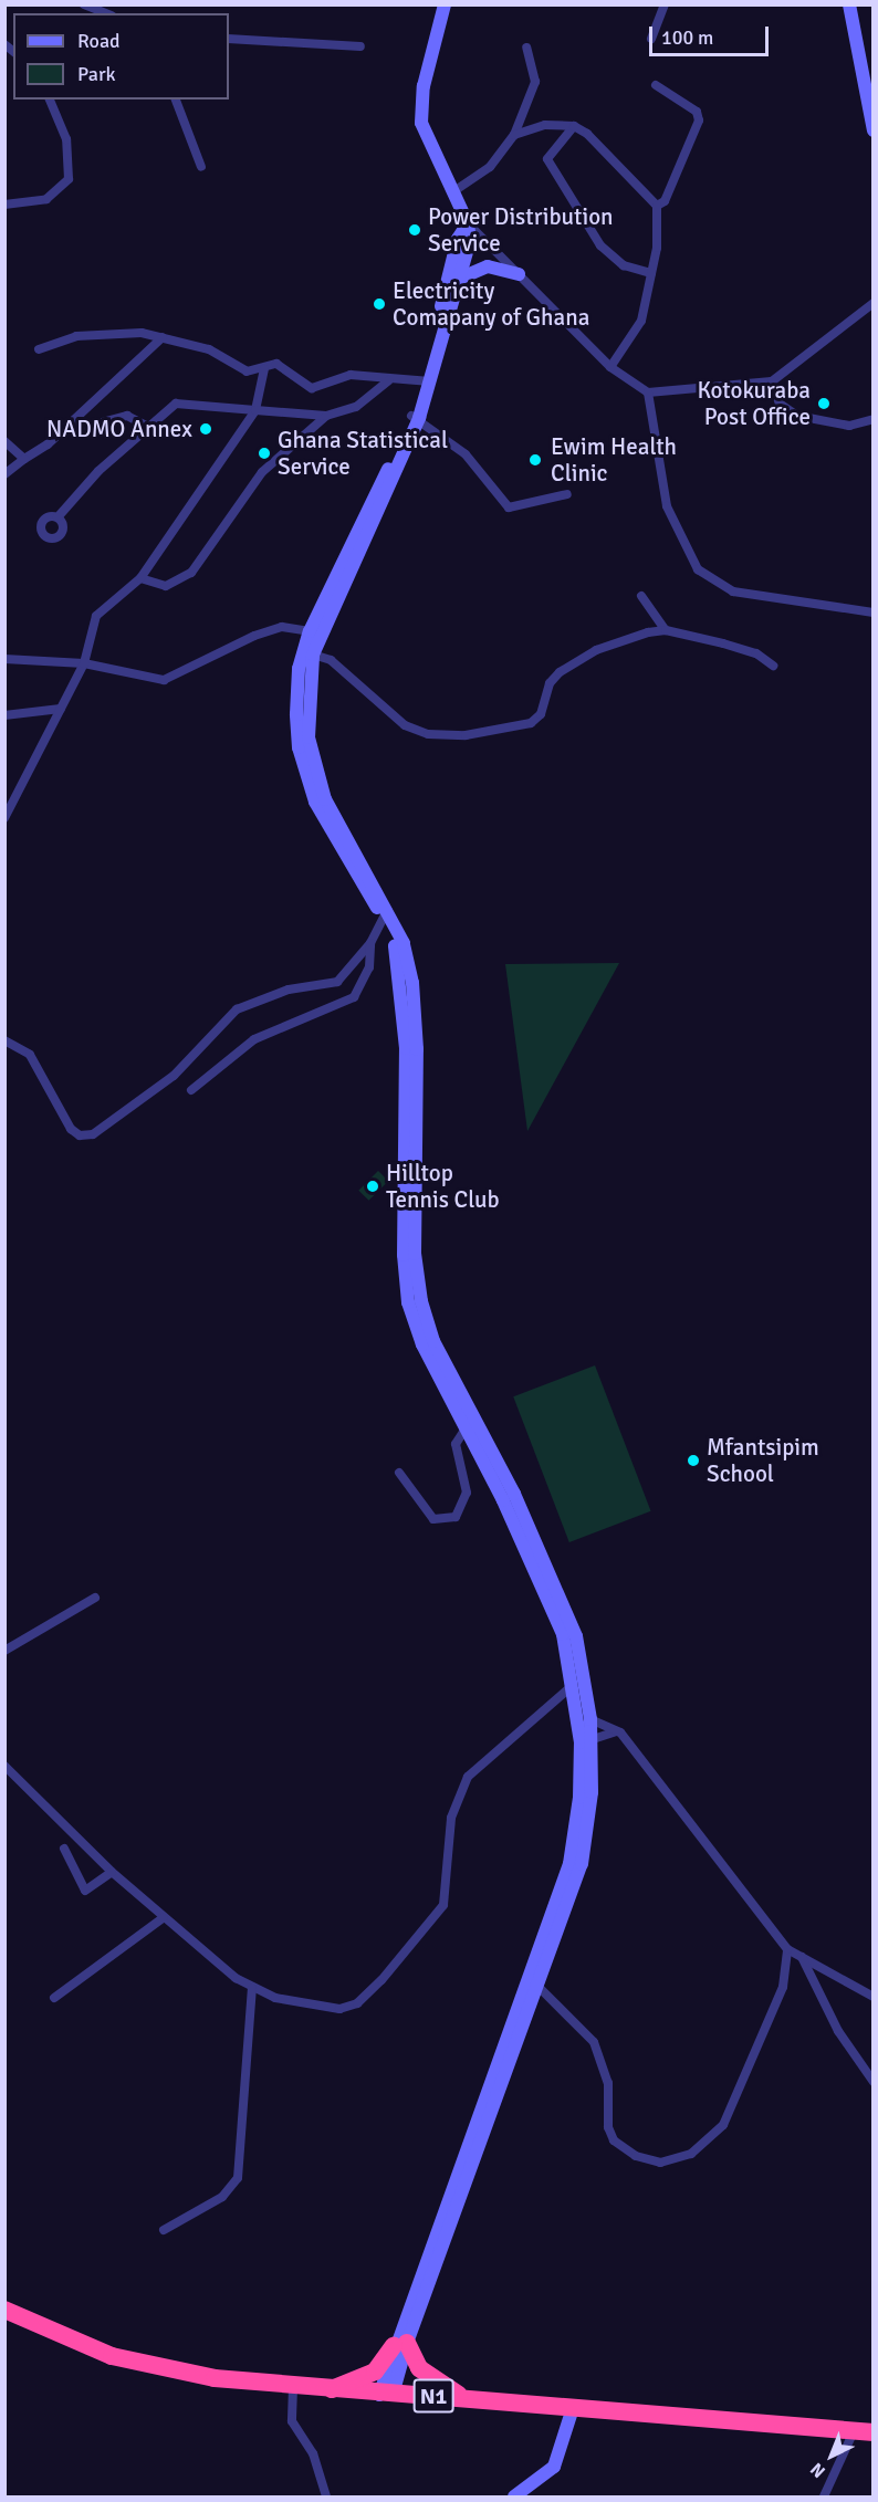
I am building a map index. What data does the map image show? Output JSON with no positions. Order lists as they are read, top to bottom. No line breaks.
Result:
{"streets":{"highway":["N1"]},"places":["Power Distribution Service","Electricity Comapany of Ghana","Kotokuraba Post Office","NADMO Annex","Ghana Statistical Service","Ewim Health Clinic","Hilltop Tennis Club","Mfantsipim School"],"legend":["Road","Park"],"scale_bar":"100 m","north":"bottom left"}
